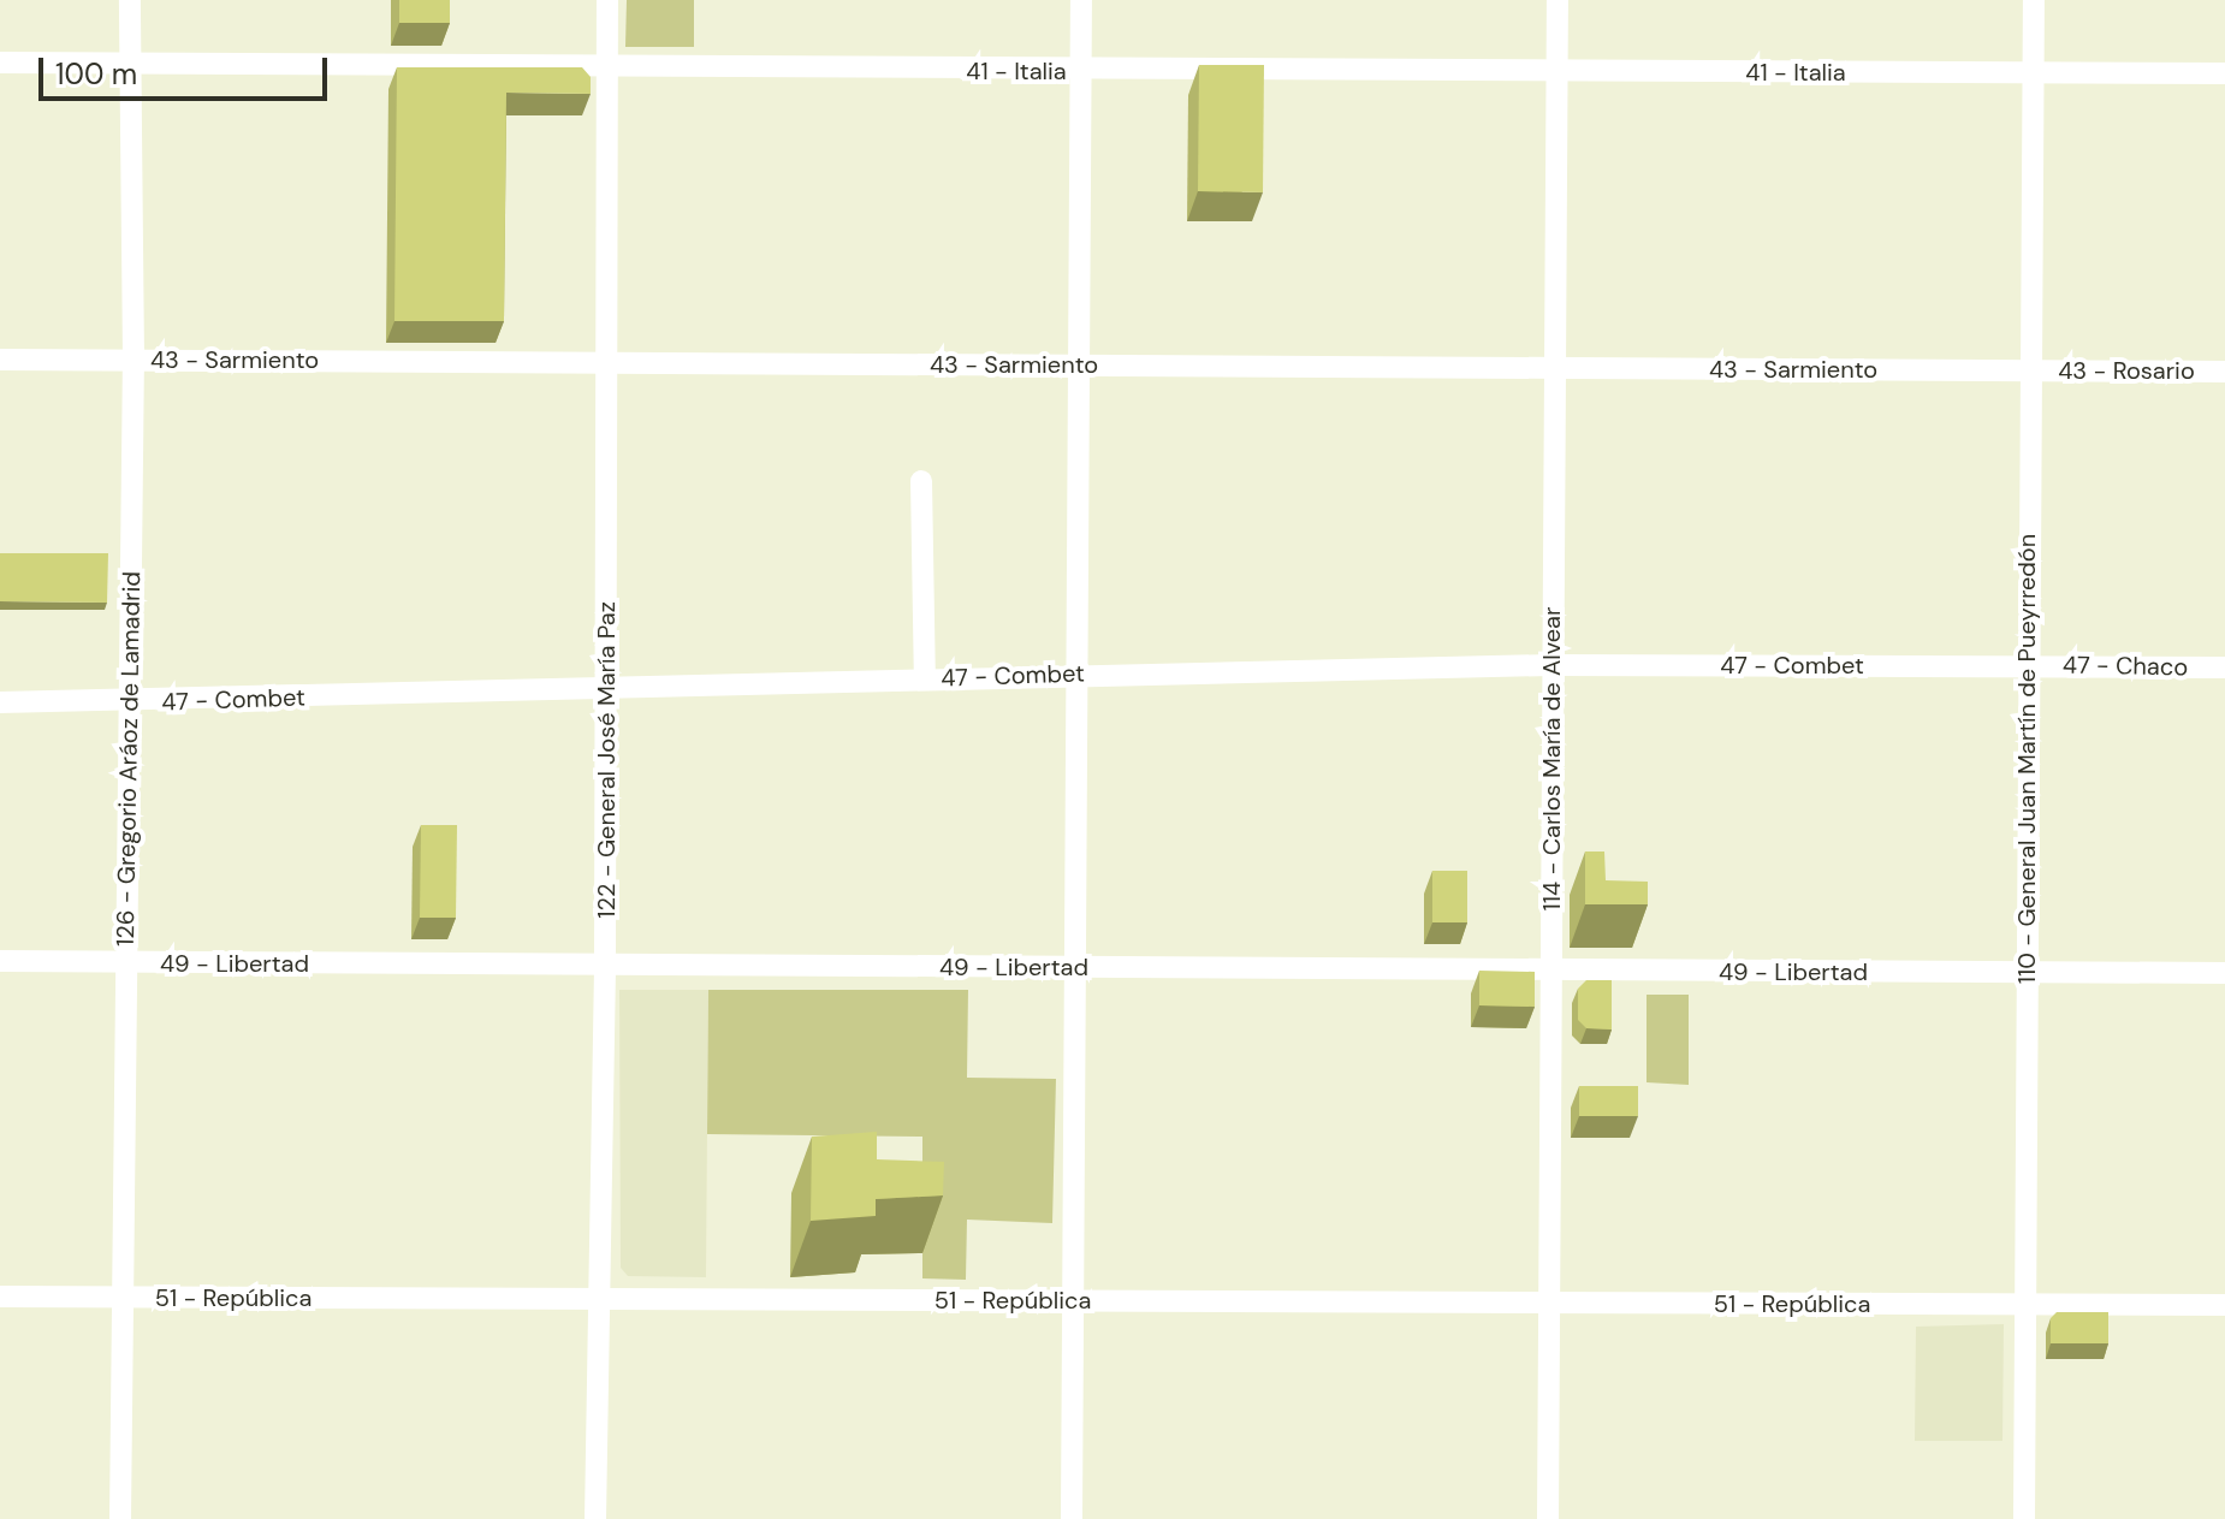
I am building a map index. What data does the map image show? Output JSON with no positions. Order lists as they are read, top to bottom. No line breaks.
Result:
{"streets":{"street":["41 - Italia","43 - Sarmiento","43 - Rosario","47 - Combet","47 - Chaco","126 - Gregorio Aráoz de Lamadrid","114 - Carlos María de Alvear","110 - General Juan Martín de Pueyrredón","122 - General José María Paz","49 - Libertad","51 - República"]},"crossings":[["41 - Italia","126 - Gregorio Aráoz de Lamadrid"],["41 - Italia","114 - Carlos María de Alvear"],["41 - Italia","110 - General Juan Martín de Pueyrredón"],["41 - Italia","122 - General José María Paz"],["43 - Sarmiento","43 - Rosario"],["43 - Sarmiento","126 - Gregorio Aráoz de Lamadrid"],["43 - Sarmiento","114 - Carlos María de Alvear"],["43 - Sarmiento","110 - General Juan Martín de Pueyrredón"],["43 - Sarmiento","122 - General José María Paz"],["43 - Rosario","110 - General Juan Martín de Pueyrredón"],["47 - Combet","47 - Chaco"],["47 - Combet","126 - Gregorio Aráoz de Lamadrid"],["47 - Combet","114 - Carlos María de Alvear"],["47 - Combet","110 - General Juan Martín de Pueyrredón"],["47 - Combet","122 - General José María Paz"],["47 - Chaco","110 - General Juan Martín de Pueyrredón"],["126 - Gregorio Aráoz de Lamadrid","49 - Libertad"],["126 - Gregorio Aráoz de Lamadrid","51 - República"],["114 - Carlos María de Alvear","49 - Libertad"],["114 - Carlos María de Alvear","51 - República"],["110 - General Juan Martín de Pueyrredón","49 - Libertad"],["110 - General Juan Martín de Pueyrredón","51 - República"],["122 - General José María Paz","49 - Libertad"],["122 - General José María Paz","51 - República"]],"scale_bar":"100 m"}
